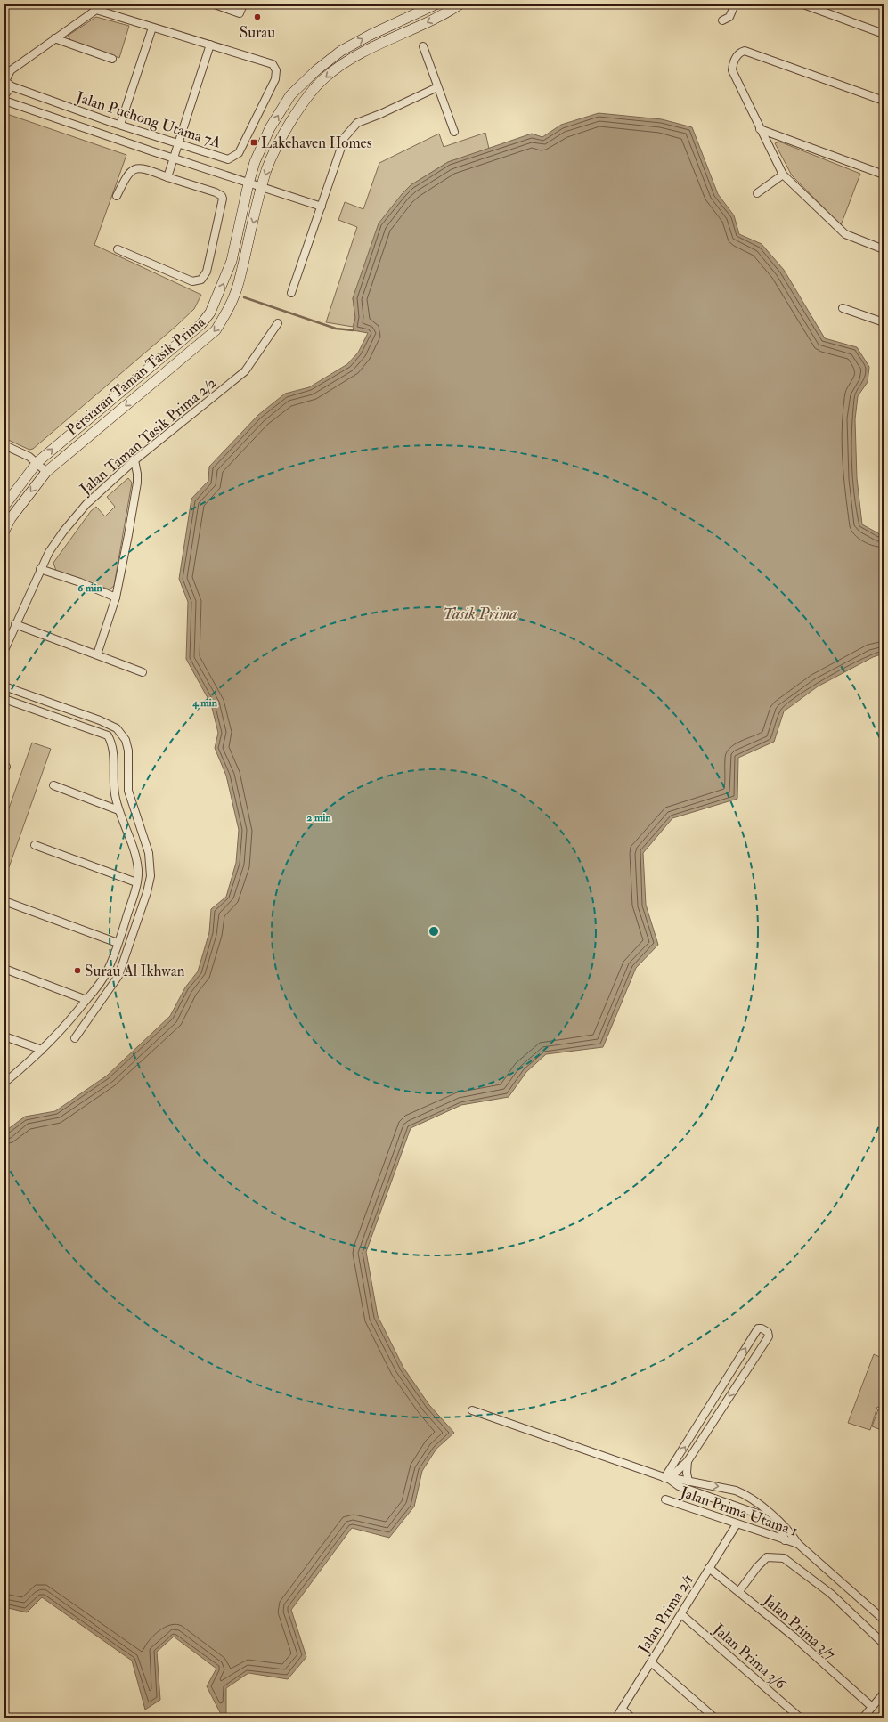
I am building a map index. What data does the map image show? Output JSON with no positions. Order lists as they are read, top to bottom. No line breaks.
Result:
{"streets":{"main road":["Persiaran Taman Tasik Prima"],"street":["Jalan Puchong Utama 7A","Jalan Taman Tasik Prima 2/2","Jalan Prima Utama 1","Jalan Prima 2/1","Jalan Prima 3/7","Jalan Prima 3/6"]},"crossings":[["Jalan Prima Utama 1","Jalan Prima 2/1"],["Jalan Prima 2/1","Jalan Prima 3/7"],["Jalan Prima 2/1","Jalan Prima 3/6"]],"water":["Tasik Prima"],"places":{"other":["Surau","Surau Al Ikhwan"],"transit":["Lakehaven Homes"]},"rings":["6 min","4 min","2 min"]}
